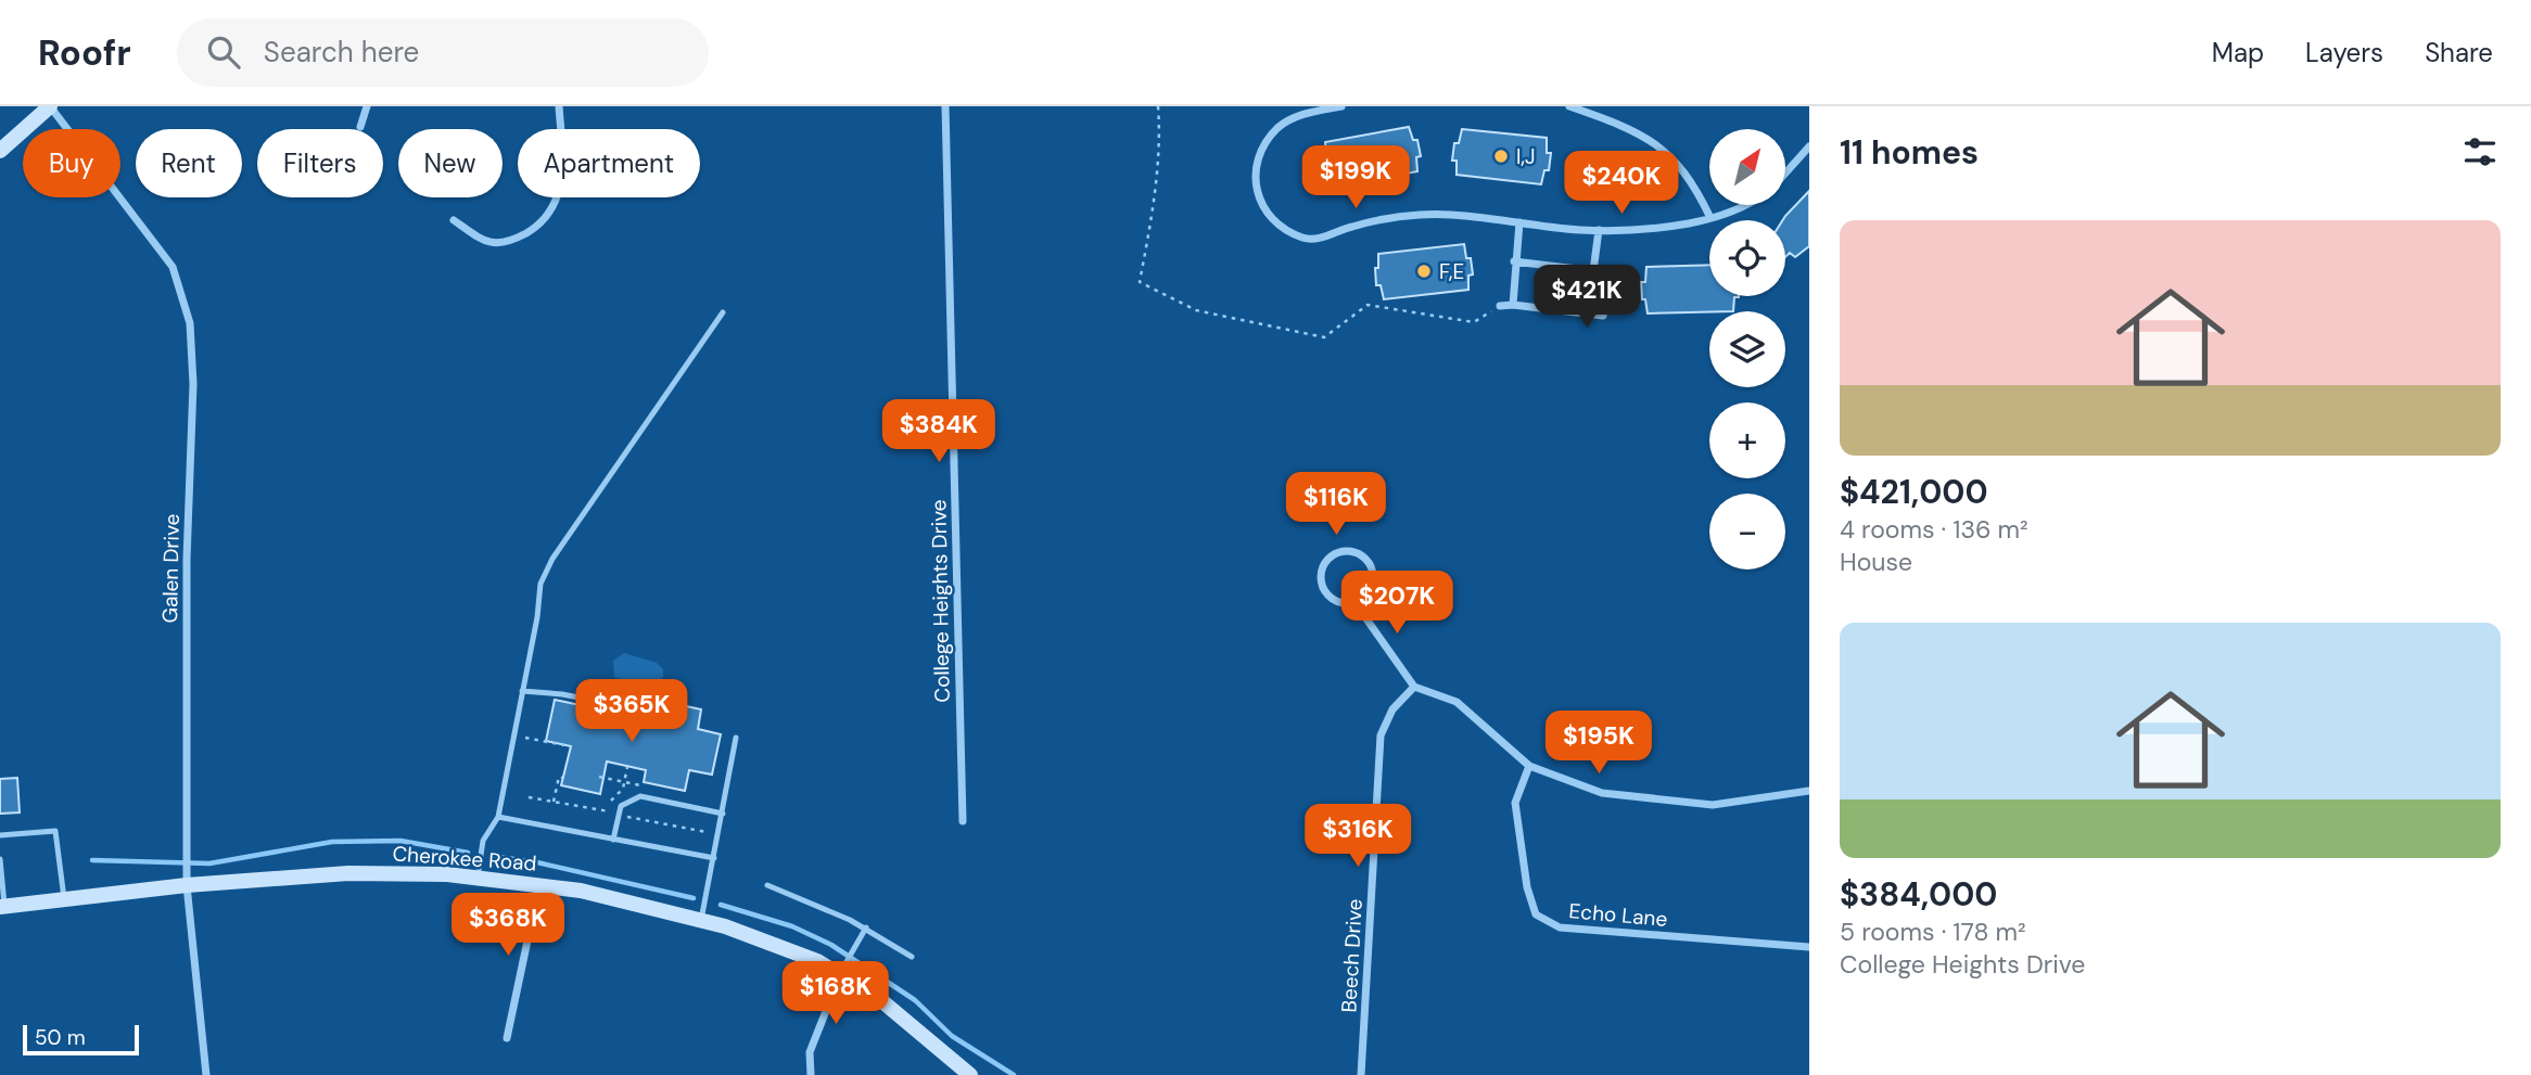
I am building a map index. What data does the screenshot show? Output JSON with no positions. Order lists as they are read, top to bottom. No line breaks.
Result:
{"streets":{"main road":["Cherokee Road"],"street":["Galen Drive","College Heights Drive","Echo Lane","Beech Drive"]},"crossings":[["Galen Drive","Cherokee Road"]],"places":["I,J","F,E"],"scale_bar":"50 m","north":"top right","page":{"header":"Roofr","search":"Search here","nav":["Map","Layers","Share"],"heading":"11 homes","map_buttons":["+","−"],"chip":["Buy","Rent","Filters","New","Apartment"],"price":["$199K","$240K","$421K","$384K","$116K","$207K","$365K","$195K","$316K","$368K","$168K"],"list":[{"name":"$421,000","note":"4 rooms · 136 m² · House"},{"name":"$384,000","note":"5 rooms · 178 m² · College Heights Drive"}],"scale":"50 m"}}
